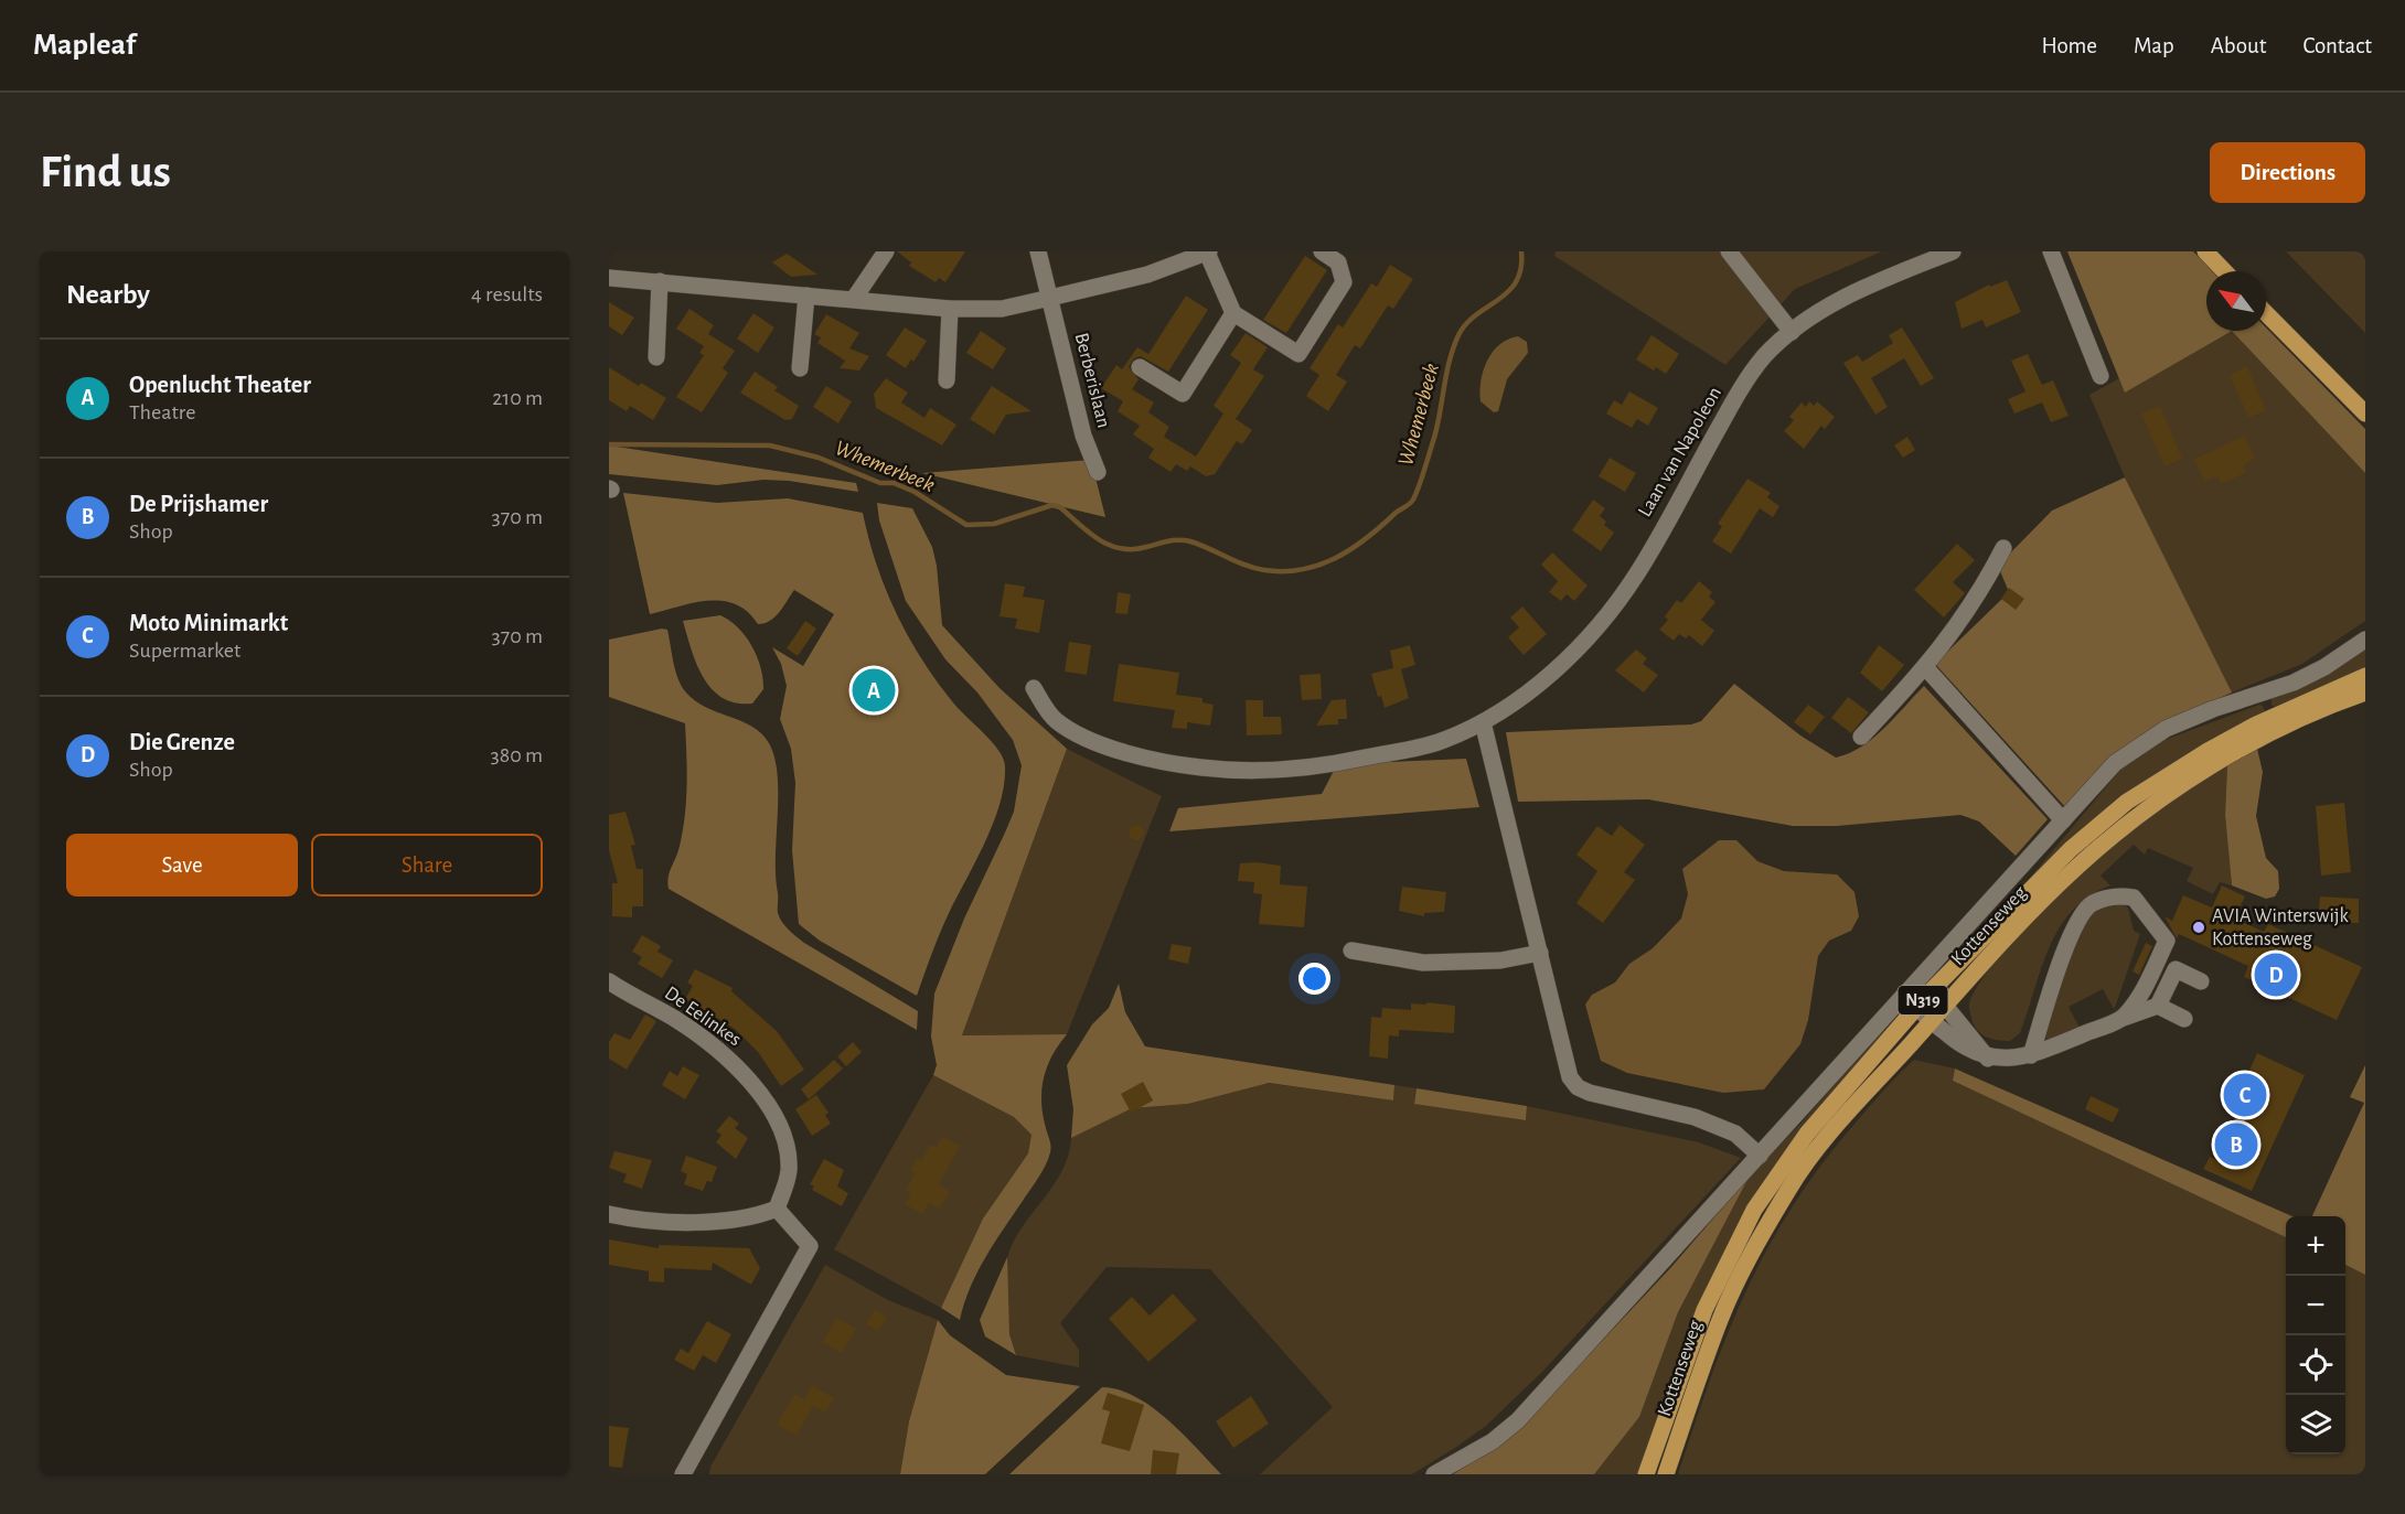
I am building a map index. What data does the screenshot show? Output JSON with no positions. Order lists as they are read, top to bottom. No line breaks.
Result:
{"streets":{"main road":["Kottenseweg","N319"],"street":["Berberislaan","Laan van Napoleon","De Eelinkes"]},"water":["Whemerbeek"],"places":["AVIA Winterswijk Kottenseweg"],"north":"top left","page":{"header":"Mapleaf","nav":["Home","Map","About","Contact"],"buttons":["Directions",["Save","Share"]],"title":"Find us","heading":["Nearby","4 results"],"list":[{"mark":"A","name":"Openlucht Theater","note":"Theatre","value":"210 m"},{"mark":"B","name":"De Prijshamer","note":"Shop","value":"370 m"},{"mark":"C","name":"Moto Minimarkt","note":"Supermarket","value":"370 m"},{"mark":"D","name":"Die Grenze","note":"Shop","value":"380 m"}],"pins":["A","D","C","B"],"map_buttons":["+","−"]}}
